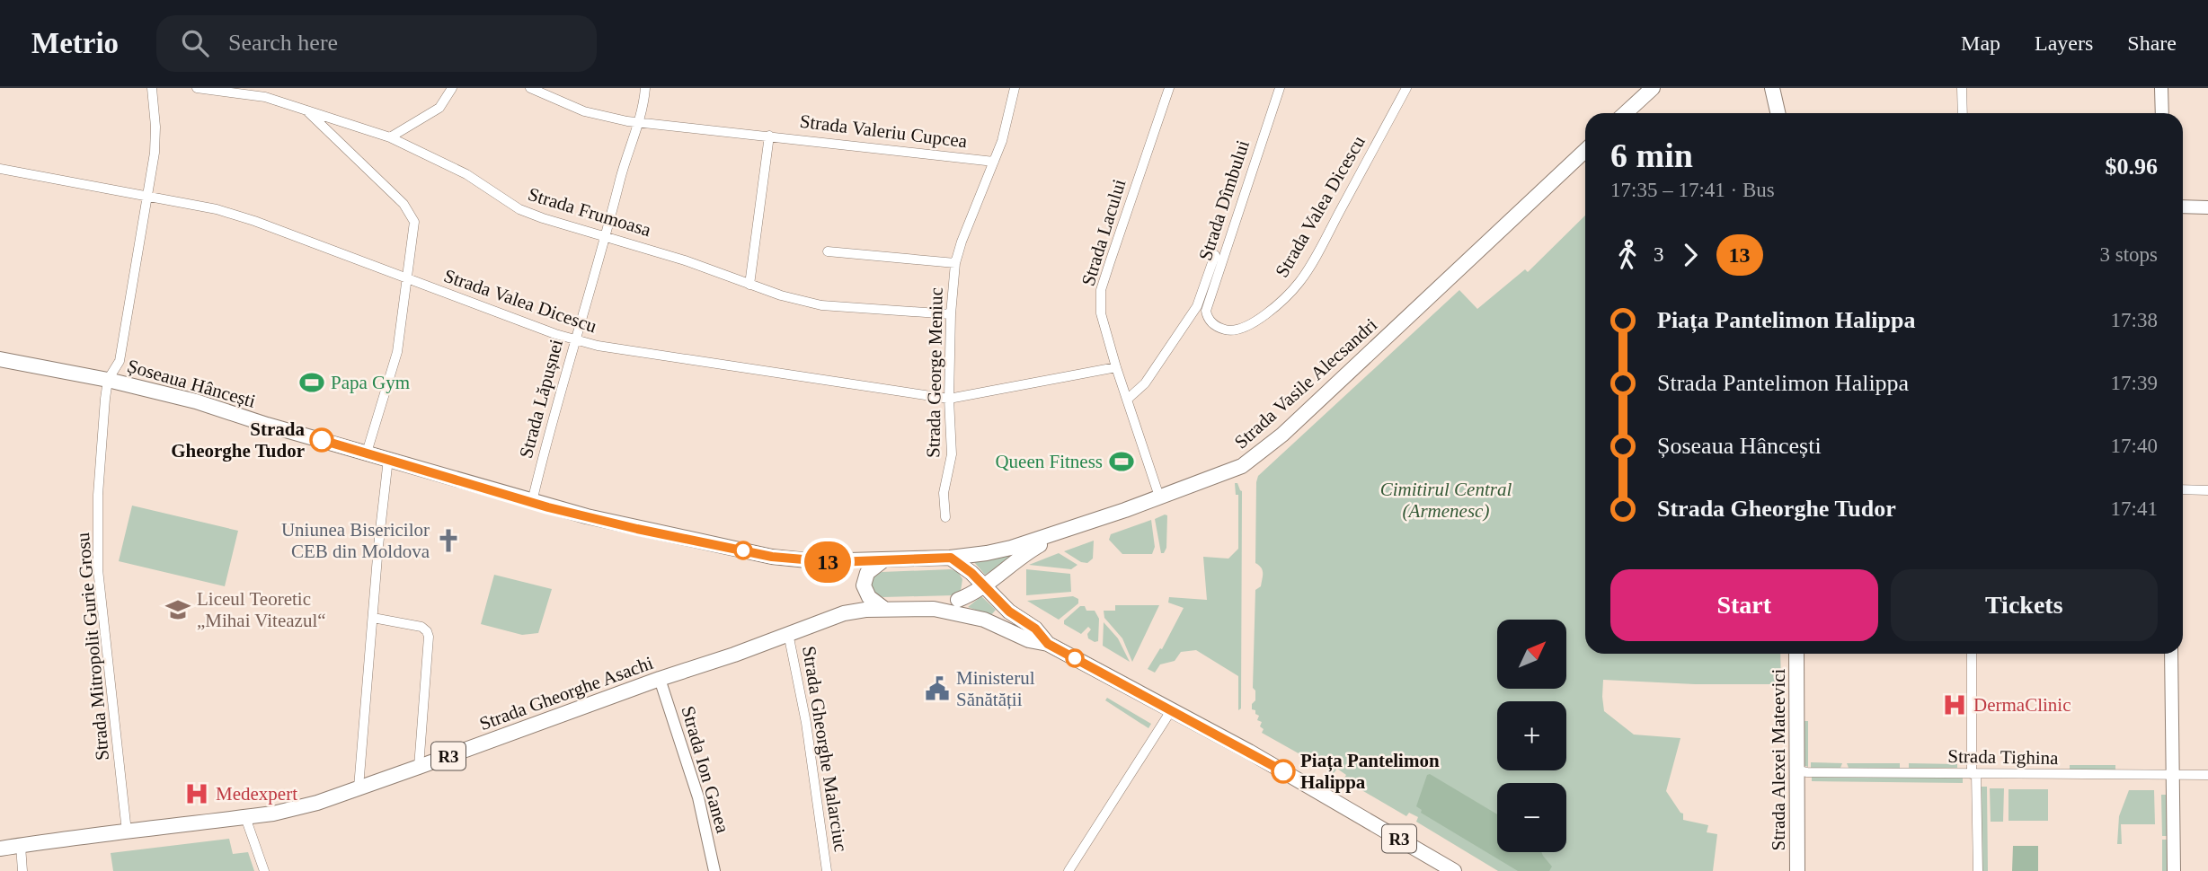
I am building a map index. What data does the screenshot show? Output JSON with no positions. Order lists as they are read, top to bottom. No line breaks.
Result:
{"streets":{"main road":["Șoseaua Hâncești","Strada Vasile Alecsandri","Strada Gheorghe Asachi","R3","Strada Alexei Mateevici"],"street":["Strada Valeriu Cupcea","Strada Dîmbului","Strada Valea Dicescu","Strada Frumoasa","Strada Lacului","Strada George Meniuc","Strada Lăpușnei","Strada Mitropolit Gurie Grosu","Strada Gheorghe Malarciuc","Strada Tighina","Strada Ion Ganea"]},"crossings":[["Strada Valeriu Cupcea","Strada George Meniuc"],["Strada Valeriu Cupcea","Strada Lăpușnei"],["Strada Dîmbului","Strada Valea Dicescu"],["Strada Valea Dicescu","Strada Lacului"],["Strada Valea Dicescu","Strada George Meniuc"],["Strada Valea Dicescu","Strada Lăpușnei"],["Strada Valea Dicescu","Strada Mitropolit Gurie Grosu"],["Strada Frumoasa","Strada George Meniuc"],["Strada Frumoasa","Strada Lăpușnei"],["Strada Lacului","Strada Vasile Alecsandri"],["Șoseaua Hâncești","Strada Lăpușnei"],["Șoseaua Hâncești","Strada Mitropolit Gurie Grosu"],["Strada Vasile Alecsandri","R3"],["Strada Mitropolit Gurie Grosu","Strada Gheorghe Asachi"],["Strada Gheorghe Asachi","Strada Gheorghe Malarciuc"],["Strada Gheorghe Asachi","R3"],["Strada Gheorghe Asachi","Strada Ion Ganea"],["Strada Tighina","Strada Alexei Mateevici"]],"parks":["Cimitirul Central (Armenesc)"],"places":{"sports":["Papa Gym","Queen Fitness"],"other":["Strada Gheorghe Tudor","Piața Pantelimon Halippa"],"church":["Uniunea Bisericilor CEB din Moldova"],"school or university":["Liceul Teoretic „Mihai Viteazul“"],"public building":["Ministerul Sănătății"],"hospital":["DermaClinic","Medexpert"]},"lines":["bus line 13"],"north":"top right","page":{"header":"Metrio","search":"Search here","nav":["Map","Layers","Share"],"on_map":"13","heading":["6 min","17:35 – 17:41 · Bus","$0.96"],"legs":["3","13","3 stops"],"list":[{"name":"Piața Pantelimon Halippa","value":"17:38"},{"name":"Strada Pantelimon Halippa","value":"17:39"},{"name":"Șoseaua Hâncești","value":"17:40"},{"name":"Strada Gheorghe Tudor","value":"17:41"}],"buttons":["Start","Tickets"],"map_buttons":["+","−"]}}
